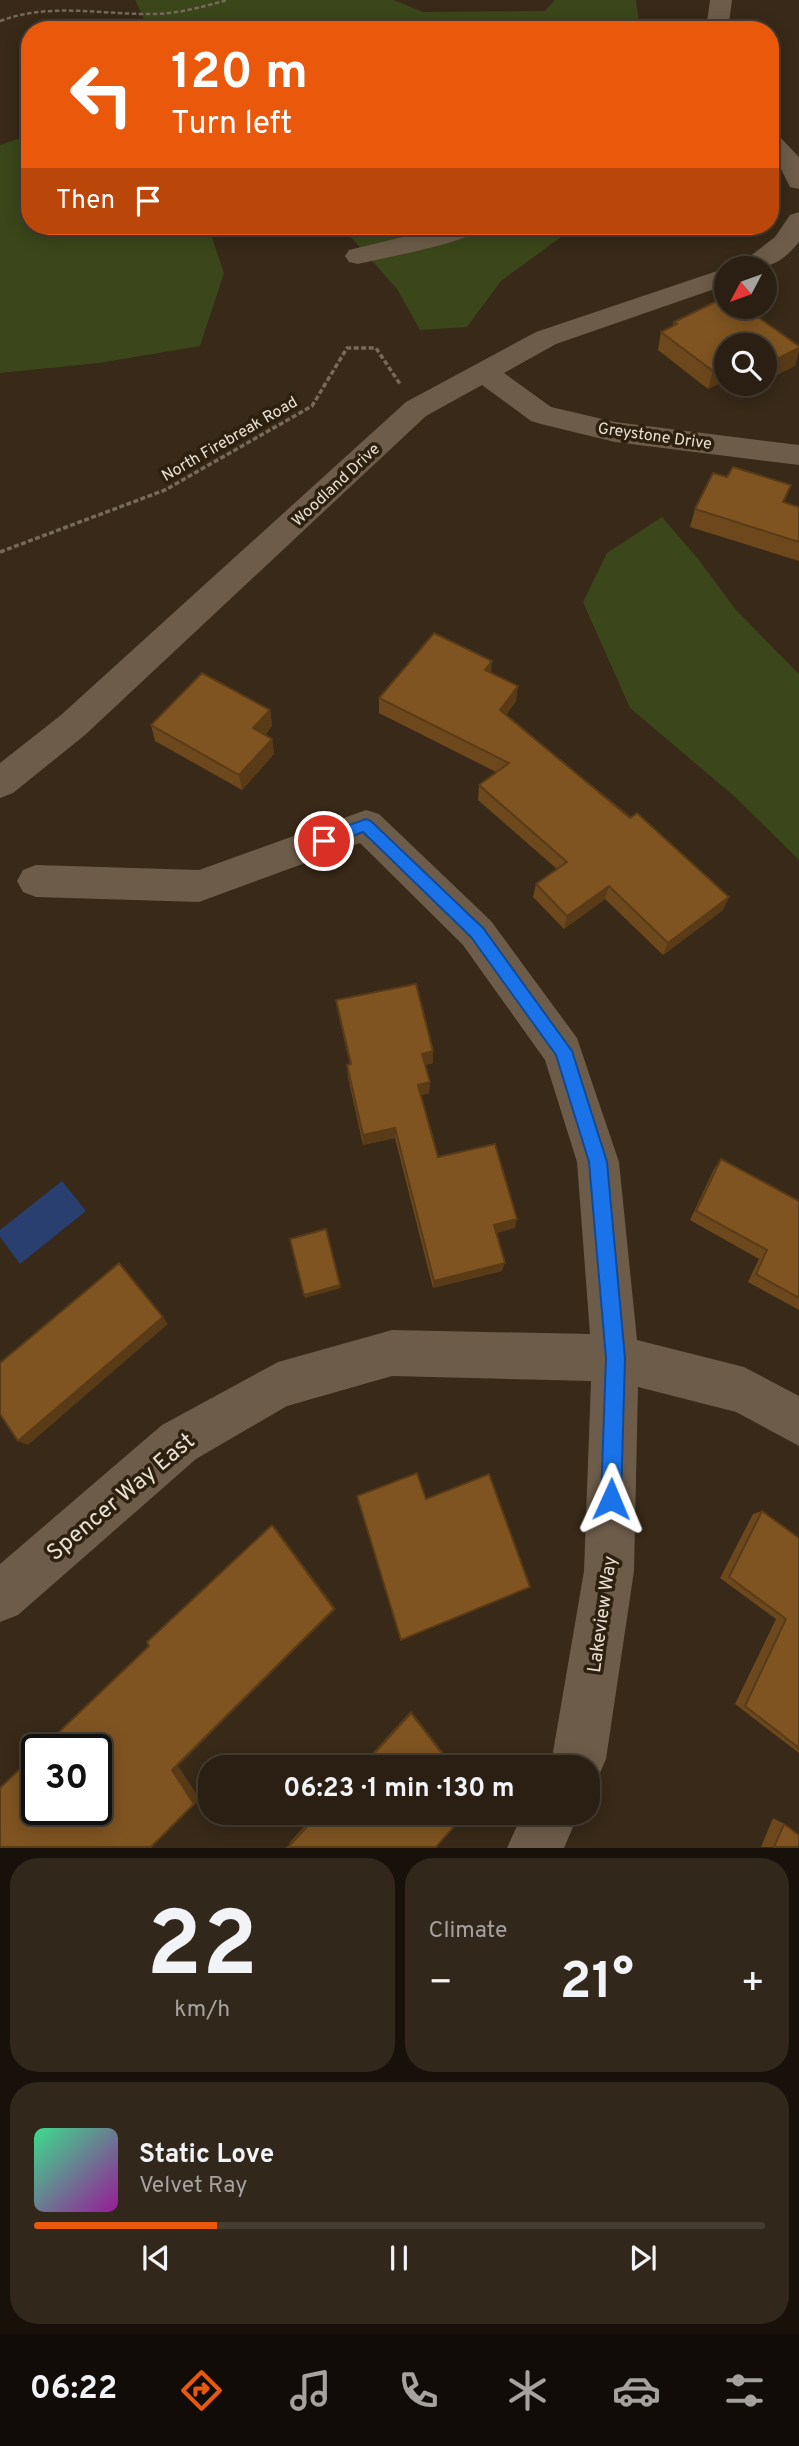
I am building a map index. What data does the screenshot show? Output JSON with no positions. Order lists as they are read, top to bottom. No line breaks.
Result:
{"streets":{"street":["Greystone Drive","Woodland Drive","Spencer Way East","Lakeview Way"],"path":["North Firebreak Road"]},"crossings":[["Greystone Drive","Woodland Drive"],["North Firebreak Road","Woodland Drive"],["Spencer Way East","Lakeview Way"]],"north":"bottom left","page":{"turn":["120 m","Turn left"],"then":"Then","limit":"30","trip":"06:23 · 1 min · 130 m","tile":[["22","km/h"],"Climate"],"heat":["−","21°","+"],"song":["Static Love","Velvet Ray"],"tabs":"06:22"}}
